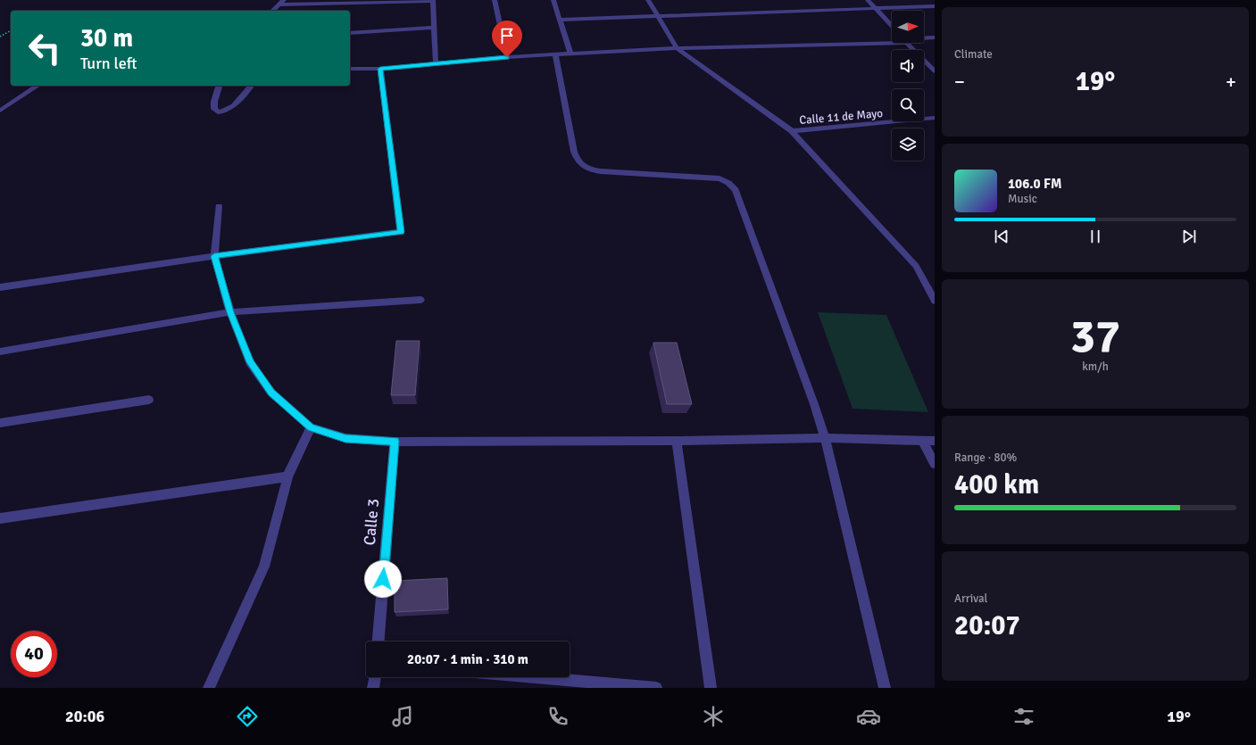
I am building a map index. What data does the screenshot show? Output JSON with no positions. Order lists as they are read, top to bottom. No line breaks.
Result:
{"streets":{"street":["Calle 11 de Mayo","Calle 3"]},"north":"right","page":{"tile":["Climate",["37","km/h"],["Range · 80%","400 km"],["Arrival","20:07"]],"turn":["30 m","Turn left"],"heat":["−","19°","+"],"song":["106.0 FM","Music"],"limit":"40","trip":"20:07 · 1 min · 310 m","tabs":["20:06","19°"]}}
